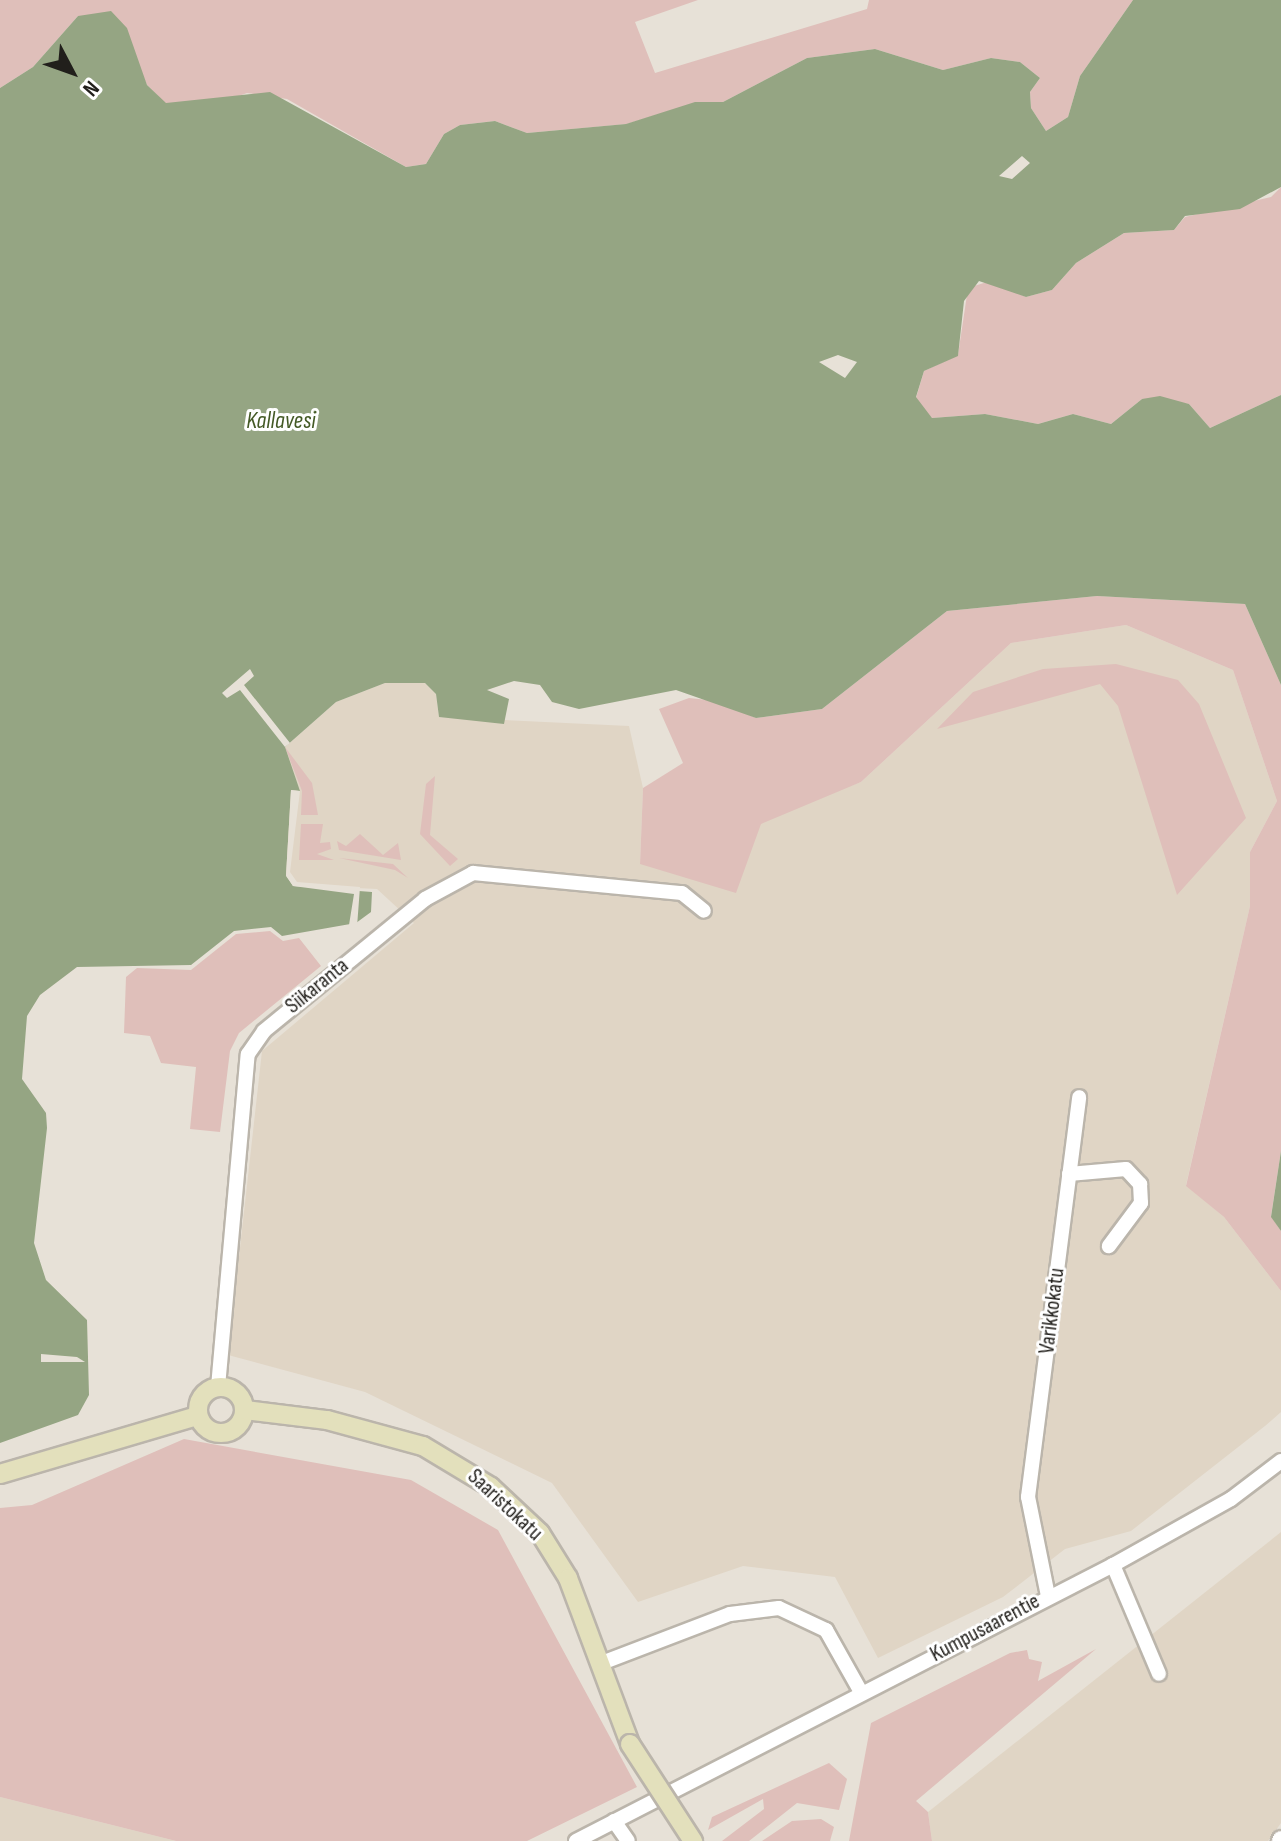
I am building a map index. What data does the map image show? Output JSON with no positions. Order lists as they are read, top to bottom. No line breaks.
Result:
{"streets":{"main road":["Saaristokatu"],"street":["Siikaranta","Varikkokatu","Kumpusaarentie"]},"crossings":[["Siikaranta","Saaristokatu"],["Varikkokatu","Kumpusaarentie"]],"water":["Kallavesi"],"north":"bottom right"}
